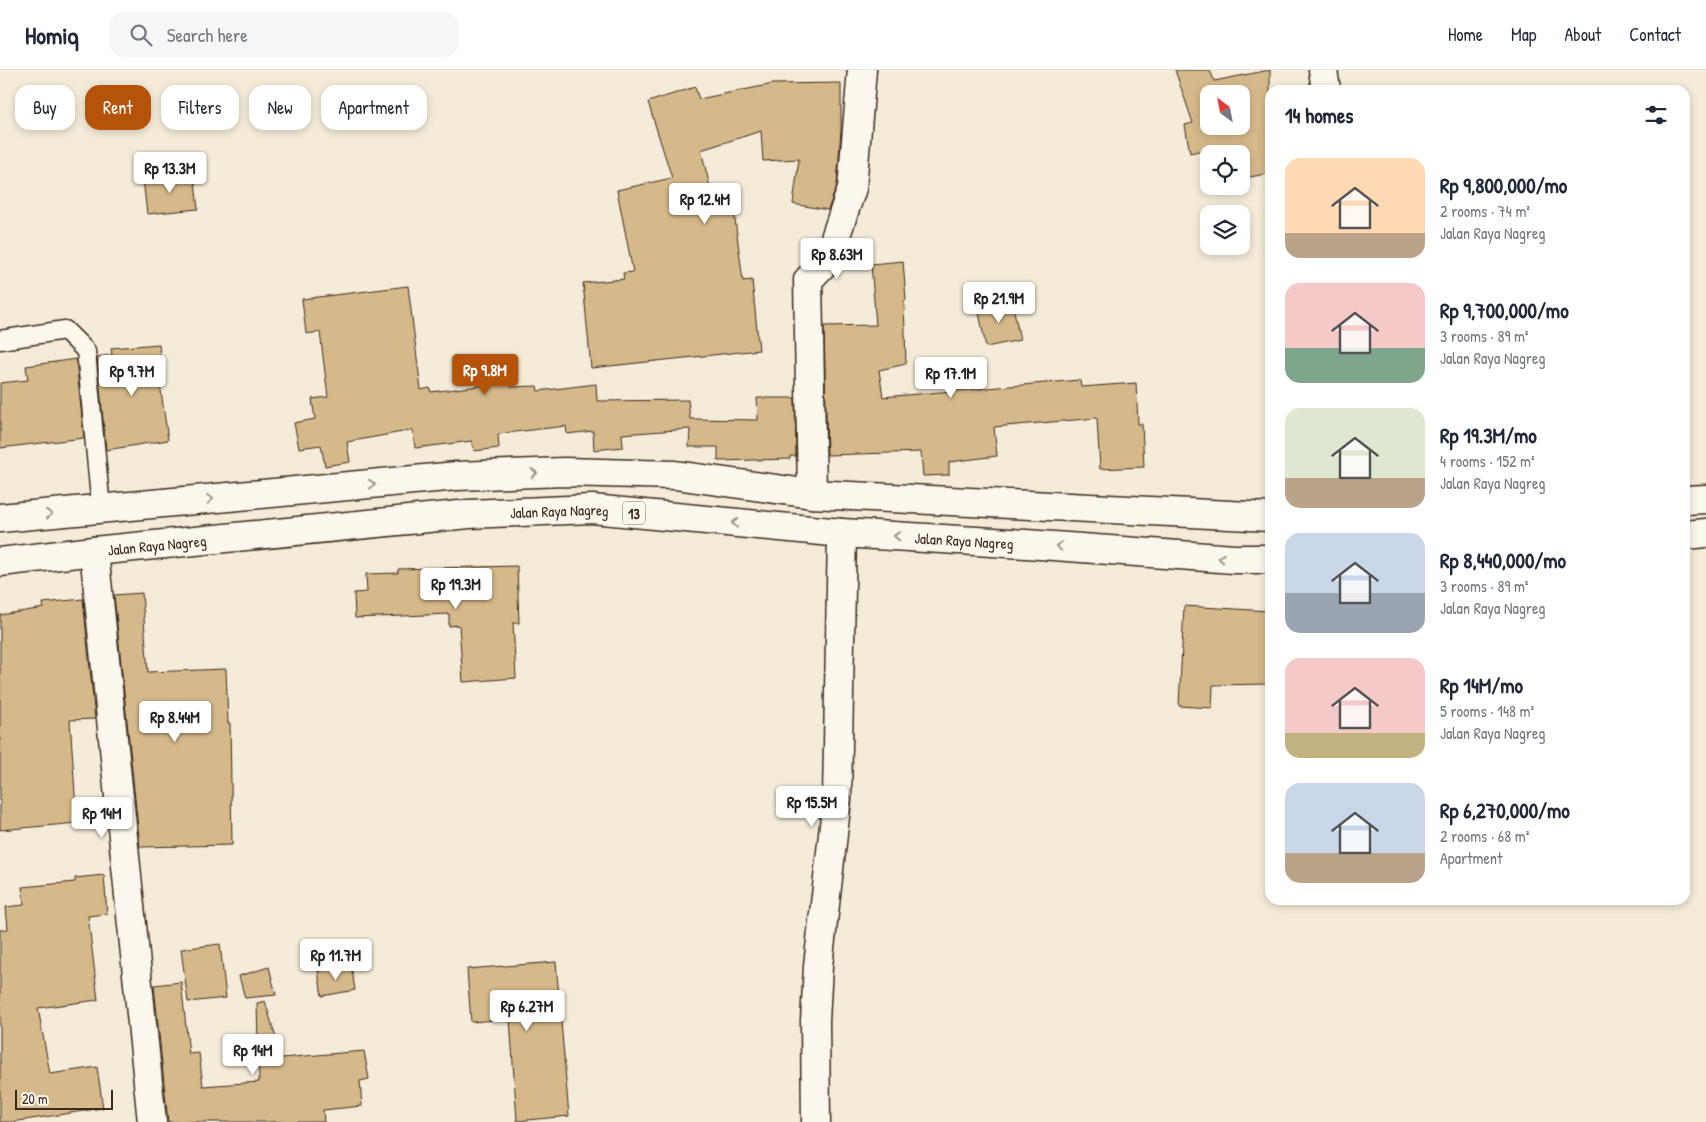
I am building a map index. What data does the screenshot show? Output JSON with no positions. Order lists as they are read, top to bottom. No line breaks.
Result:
{"streets":{"main road":["Jalan Raya Nagreg","13"]},"scale_bar":"20 m","north":"top left","page":{"header":"Homiq","search":"Search here","nav":["Home","Map","About","Contact"],"chip":["Buy","Rent","Filters","New","Apartment"],"heading":"14 homes","list":[{"name":"Rp 9,800,000/mo","note":"2 rooms · 74 m² · Jalan Raya Nagreg"},{"name":"Rp 9,700,000/mo","note":"3 rooms · 89 m² · Jalan Raya Nagreg"},{"name":"Rp 19.3M/mo","note":"4 rooms · 152 m² · Jalan Raya Nagreg"},{"name":"Rp 8,440,000/mo","note":"3 rooms · 89 m² · Jalan Raya Nagreg"},{"name":"Rp 14M/mo","note":"5 rooms · 148 m² · Jalan Raya Nagreg"},{"name":"Rp 6,270,000/mo","note":"2 rooms · 68 m² · Apartment"}],"price":["Rp 13.3M","Rp 12.4M","Rp 8.63M","Rp 21.9M","Rp 9.8M","Rp 9.7M","Rp 17.1M","Rp 19.3M","Rp 8.44M","Rp 15.5M","Rp 14M","Rp 11.7M","Rp 6.27M","Rp 14M"],"scale":"20 m"}}
